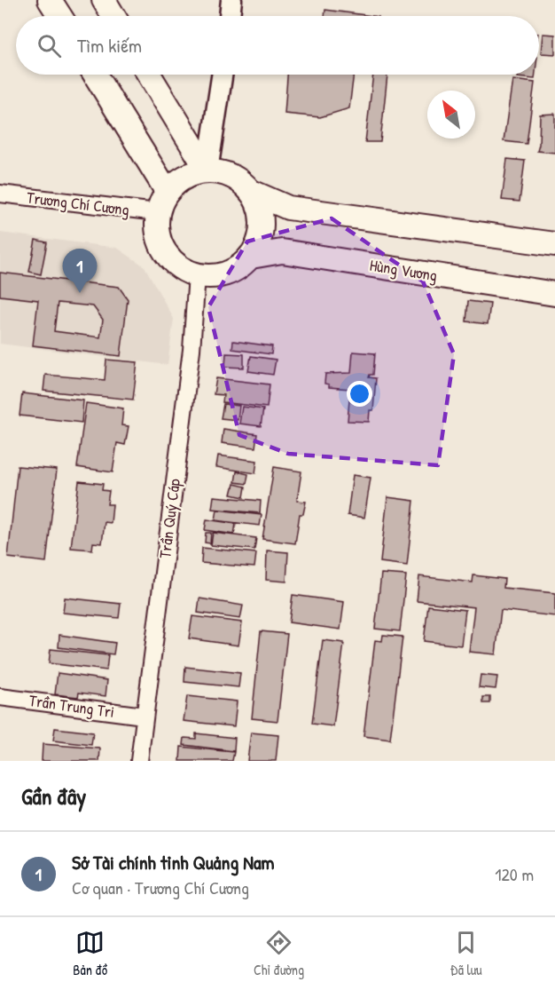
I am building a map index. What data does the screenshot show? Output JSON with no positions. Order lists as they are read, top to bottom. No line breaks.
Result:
{"streets":{"main road":["Hùng Vương"],"street":["Trương Chí Cương","Trần Quý Cáp","Trần Trung Tri"]},"crossings":[["Trương Chí Cương","Hùng Vương"],["Trương Chí Cương","Trần Quý Cáp"],["Hùng Vương","Trần Quý Cáp"],["Trần Quý Cáp","Trần Trung Tri"]],"north":"top left","page":{"search":"Tìm kiếm","pins":"1","heading":"Gần đây","list":[{"mark":"1","name":"Sở Tài chính tỉnh Quảng Nam","note":"Cơ quan · Trương Chí Cương","value":"120 m"}],"nav":["Bản đồ","Chỉ đường","Đã lưu"]}}
